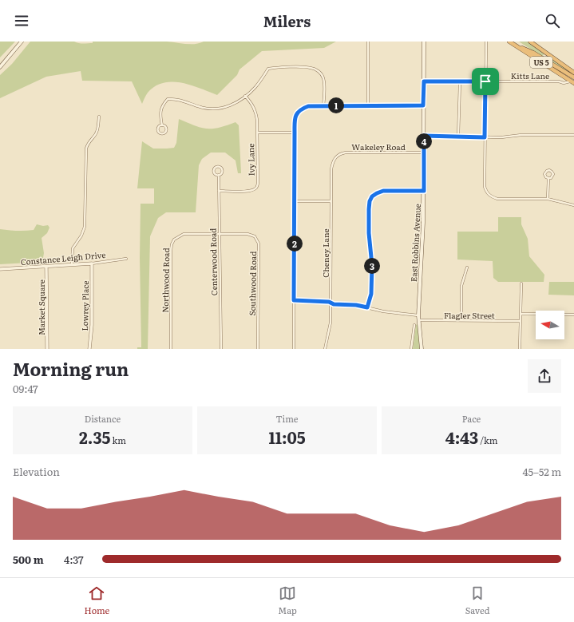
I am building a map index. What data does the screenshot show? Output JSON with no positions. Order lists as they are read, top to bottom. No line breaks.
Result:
{"streets":{"highway":["US 5"],"main road":["East Robbins Avenue"],"street":["Kitts Lane","Wakeley Road","Ivy Lane","Cheney Lane","Constance Leigh Drive","Centerwood Road","Northwood Road","Southwood Road","Lowrey Place","Market Square","Flagler Street"]},"crossings":[["US 5","Kitts Lane"],["Kitts Lane","East Robbins Avenue"],["Wakeley Road","East Robbins Avenue"],["Wakeley Road","Cheney Lane"],["Ivy Lane","Centerwood Road"],["East Robbins Avenue","Flagler Street"],["Constance Leigh Drive","Lowrey Place"],["Constance Leigh Drive","Market Square"],["Centerwood Road","Northwood Road"],["Centerwood Road","Southwood Road"],["Northwood Road","Southwood Road"]],"north":"left","page":{"header":"Milers","pins":["1","4","2","3"],"heading":["Morning run","09:47"],"stats":[["Distance","2.35 km"],["Time","11:05"],["Pace","4:43 /km"]],"chart":["Elevation","45–52 m"],"list":[{"name":"500 m","note":"4:37"}],"tabs":["Home","Map","Saved"]}}
